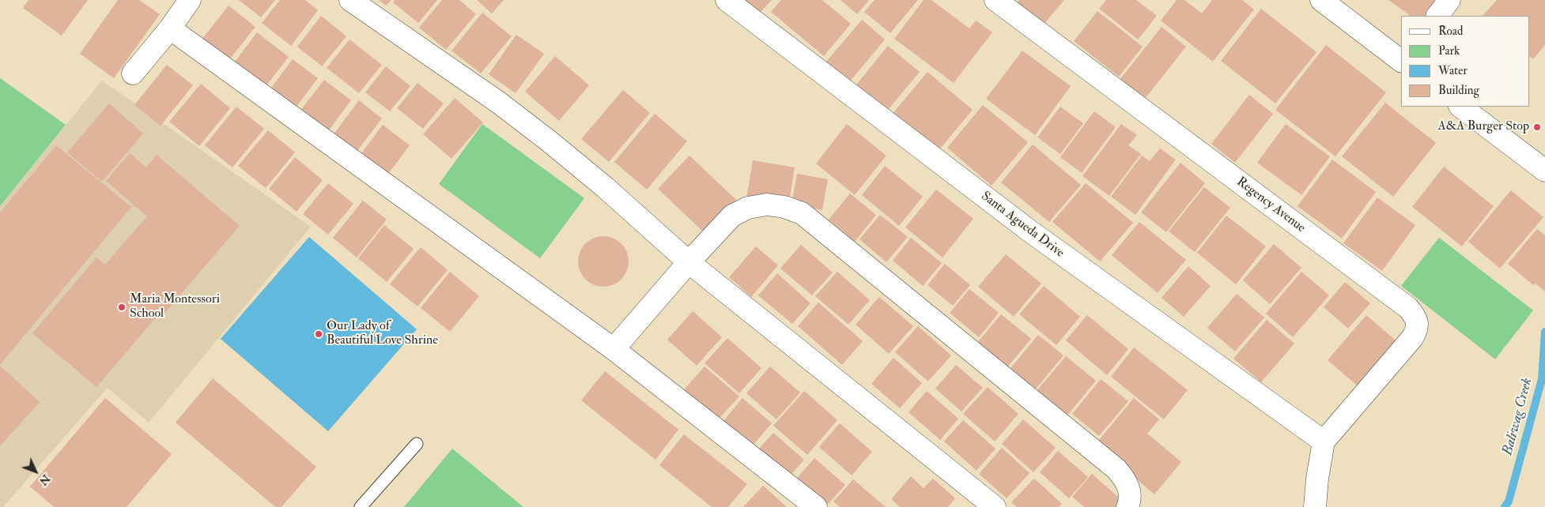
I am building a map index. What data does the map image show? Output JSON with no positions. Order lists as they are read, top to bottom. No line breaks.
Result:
{"streets":{"street":["Regency Avenue","Santa Agueda Drive"]},"crossings":[["Regency Avenue","Santa Agueda Drive"]],"water":["Baliwag Creek"],"places":["A&A Burger Stop","Maria Montessori School","Our Lady of Beautiful Love Shrine"],"legend":["Road","Park","Water","Building"],"north":"bottom right"}
